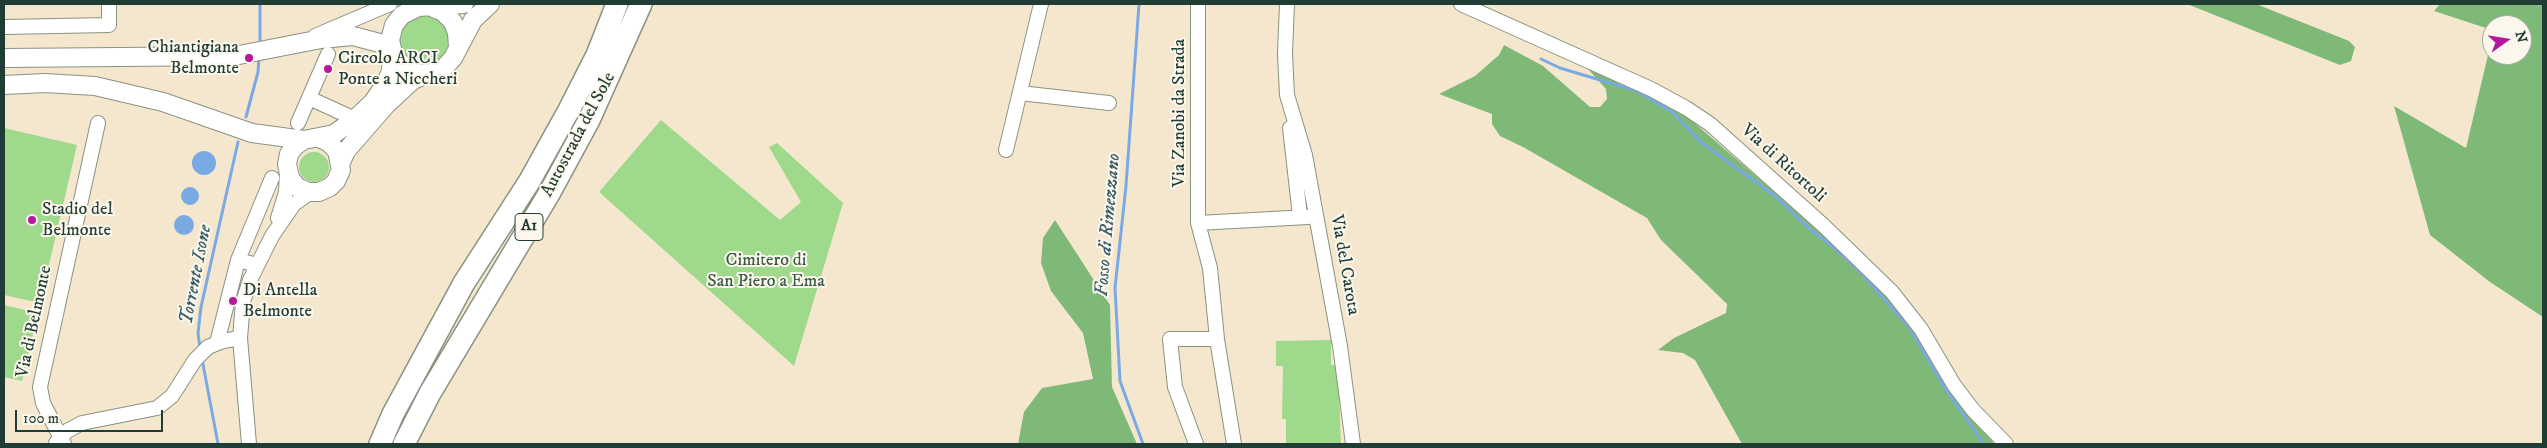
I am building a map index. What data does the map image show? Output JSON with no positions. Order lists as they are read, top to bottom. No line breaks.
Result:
{"streets":{"highway":["Autostrada del Sole","A1"],"street":["Via Zanobi da Strada","Via di Ritortoli","Via del Carota","Via di Belmonte"]},"water":["Fosso di Rimezzano","Torrente Isone"],"parks":["Cimitero di San Piero a Ema"],"places":["Chiantigiana Belmonte","Circolo ARCI Ponte a Niccheri","Stadio del Belmonte","Di Antella Belmonte"],"scale_bar":"100 m","north":"right"}
